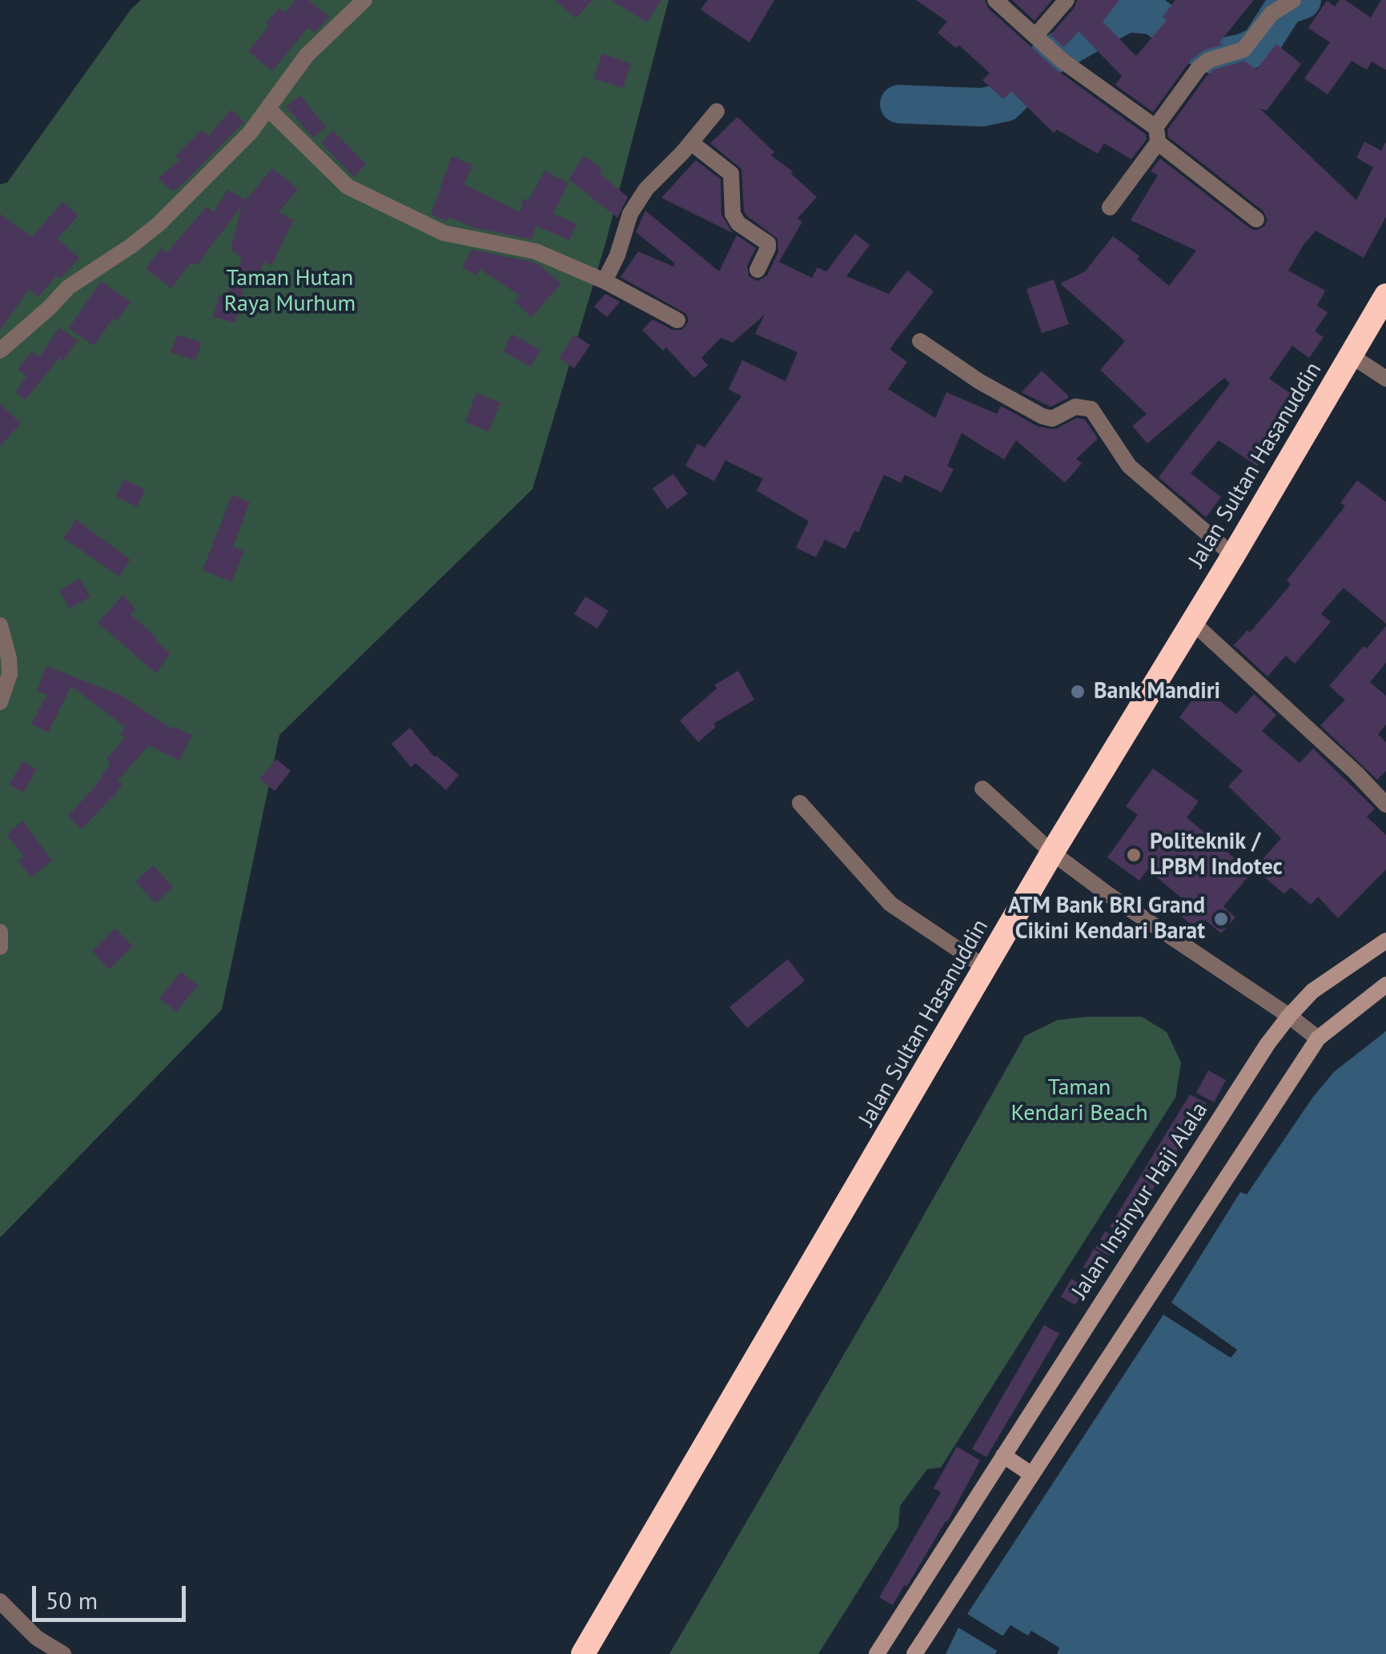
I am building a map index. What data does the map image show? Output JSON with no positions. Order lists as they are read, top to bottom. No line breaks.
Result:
{"streets":{"highway":["Jalan Sultan Hasanuddin"],"main road":["Jalan Insinyur Haji Alala"]},"parks":["Taman Hutan Raya Murhum","Taman Kendari Beach"],"places":["Bank Mandiri","Politeknik / LPBM Indotec","ATM Bank BRI Grand Cikini Kendari Barat"],"scale_bar":"50 m"}
